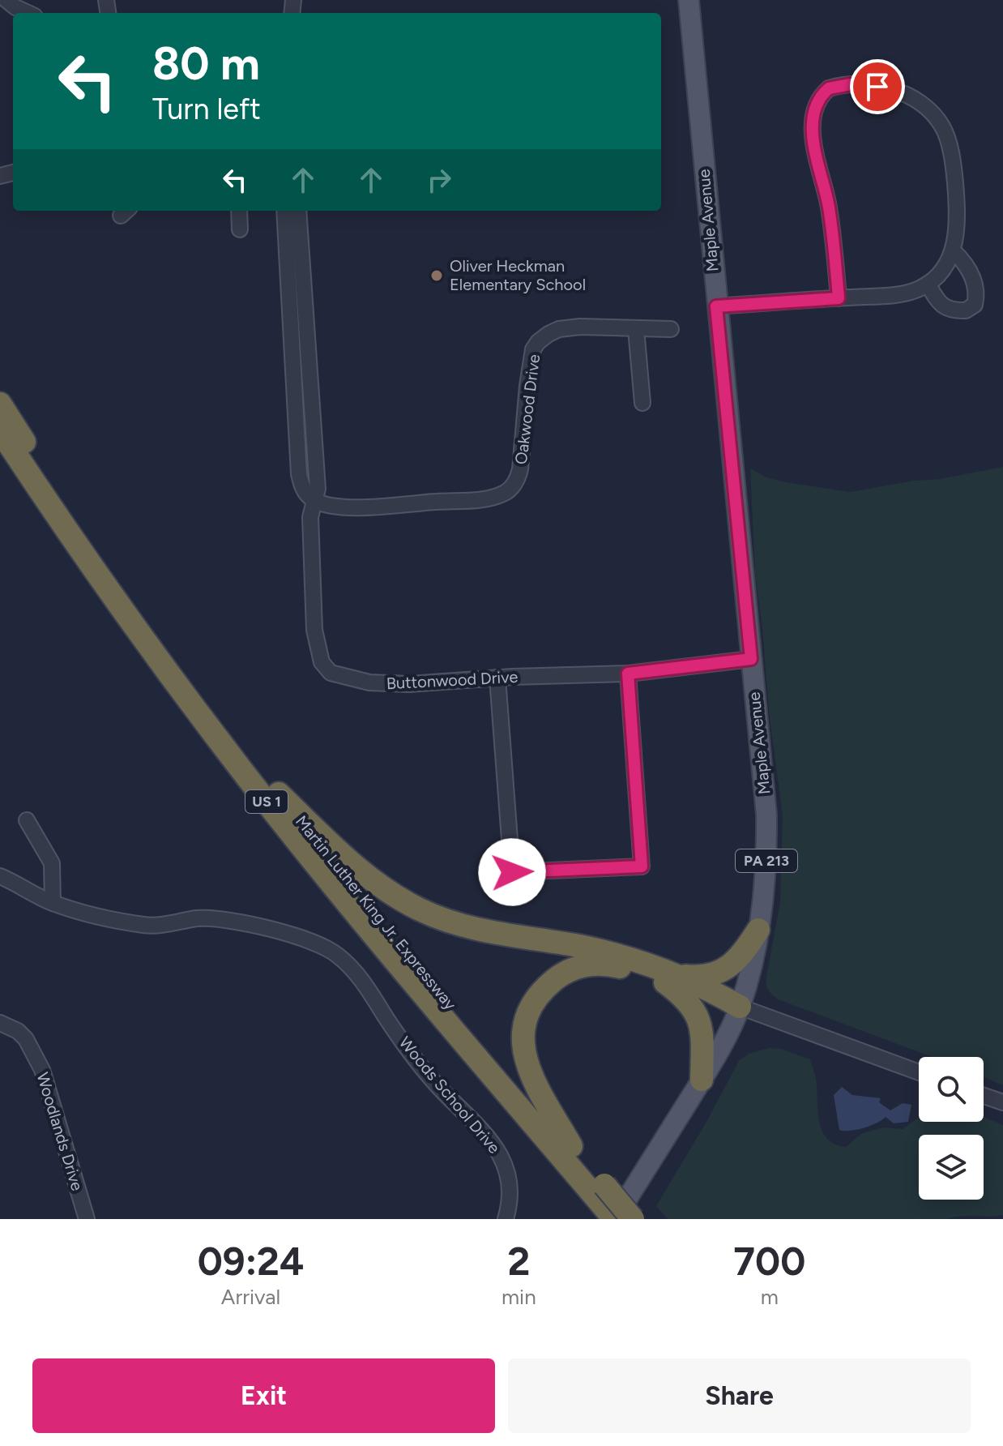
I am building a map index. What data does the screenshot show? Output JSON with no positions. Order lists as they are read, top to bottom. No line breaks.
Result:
{"streets":{"highway":["US 1","Martin Luther King Jr. Expressway"],"main road":["Maple Avenue","PA 213"],"street":["Oakwood Drive","Buttonwood Drive","Woods School Drive","Woodlands Drive"]},"crossings":[["Maple Avenue","Buttonwood Drive"],["Maple Avenue","Martin Luther King Jr. Expressway"],["Oakwood Drive","Buttonwood Drive"]],"places":["Oliver Heckman Elementary School"],"page":{"turn":["80 m","Turn left"],"eta":["09:24","Arrival","2","min","700","m"],"buttons":["Exit","Share"]}}
